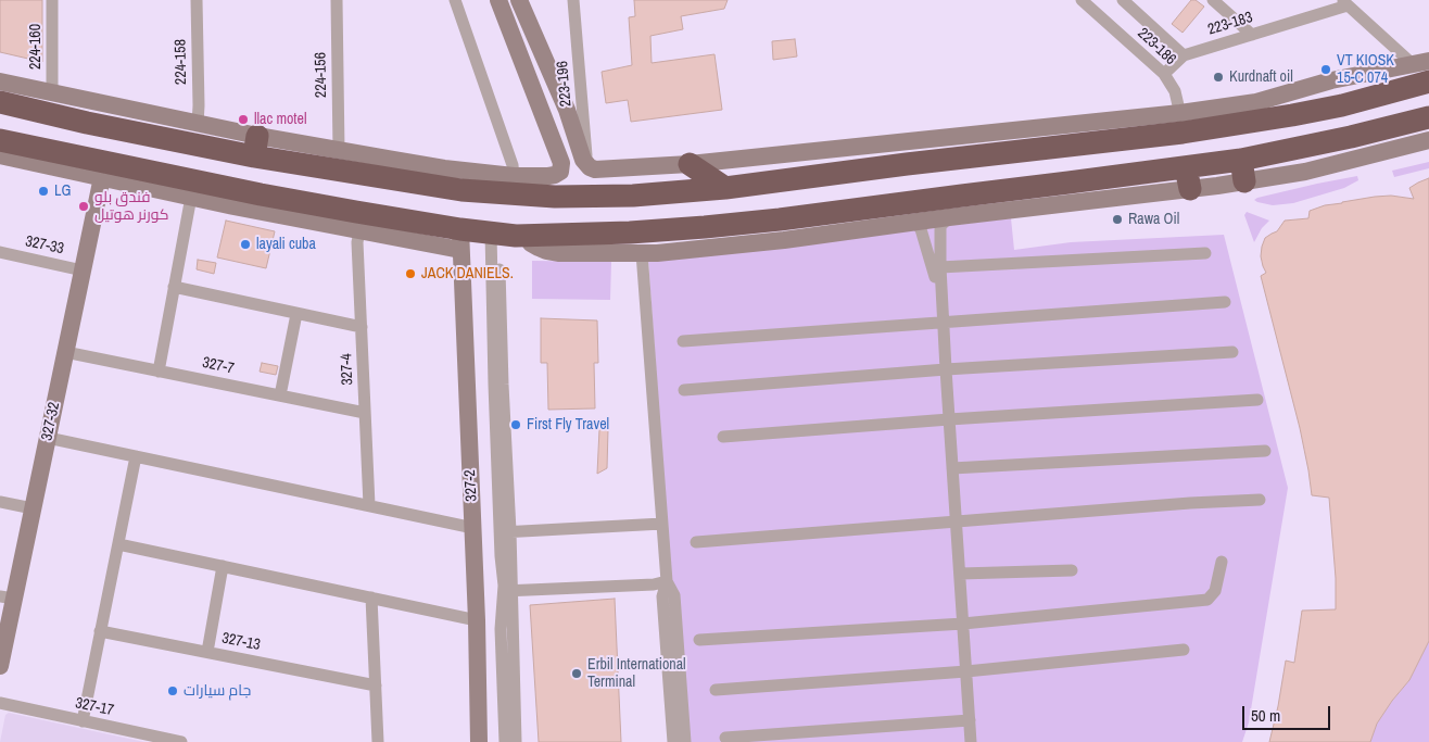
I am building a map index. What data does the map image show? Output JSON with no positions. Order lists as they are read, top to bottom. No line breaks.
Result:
{"streets":{"street":["223-183","224-160","223-186","224-158","224-156","223-196","327-33","327-7","327-4","327-32","327-2","327-13","327-17"]},"crossings":[["327-33","327-32"],["327-7","327-4"],["327-7","327-32"]],"places":["VT KIOSK 15-C 074","Kurdnaft oil","llac motel","LG","فندق بلو كورنر هوتيل","Rawa Oil","layali cuba","JACK DANIELS.","First Fly Travel","Erbil International Terminal","جام سيارات"],"scale_bar":"50 m"}
